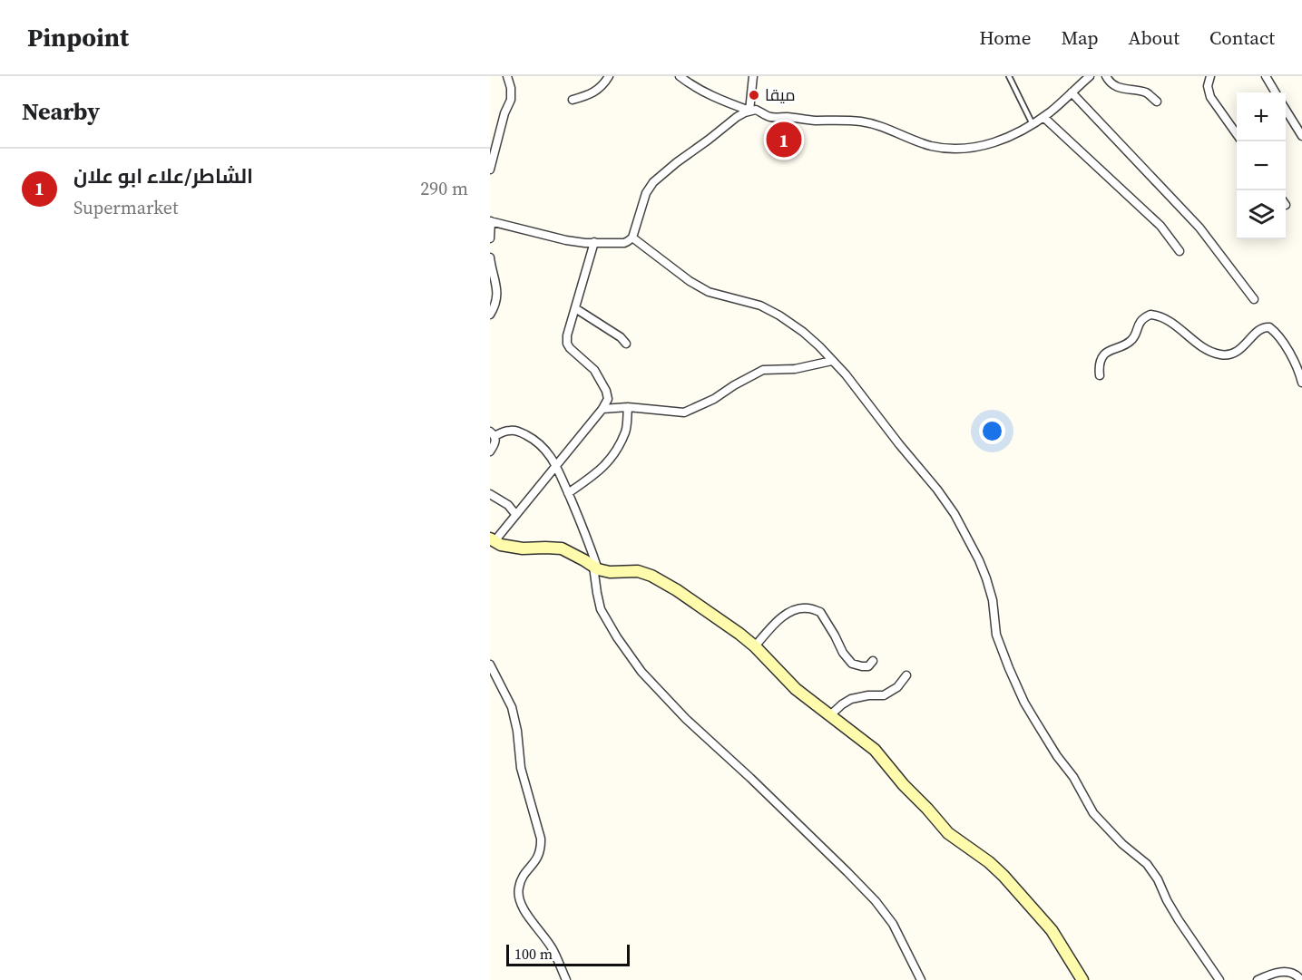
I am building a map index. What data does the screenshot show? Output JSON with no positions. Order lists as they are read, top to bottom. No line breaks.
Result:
{"places":["ميقا"],"scale_bar":"100 m","page":{"header":"Pinpoint","nav":["Home","Map","About","Contact"],"heading":"Nearby","map_buttons":["+","−"],"pins":"1","list":[{"mark":"1","name":"الشاطر/علاء ابو علان","note":"Supermarket","value":"290 m"}],"scale":"100 m"}}
